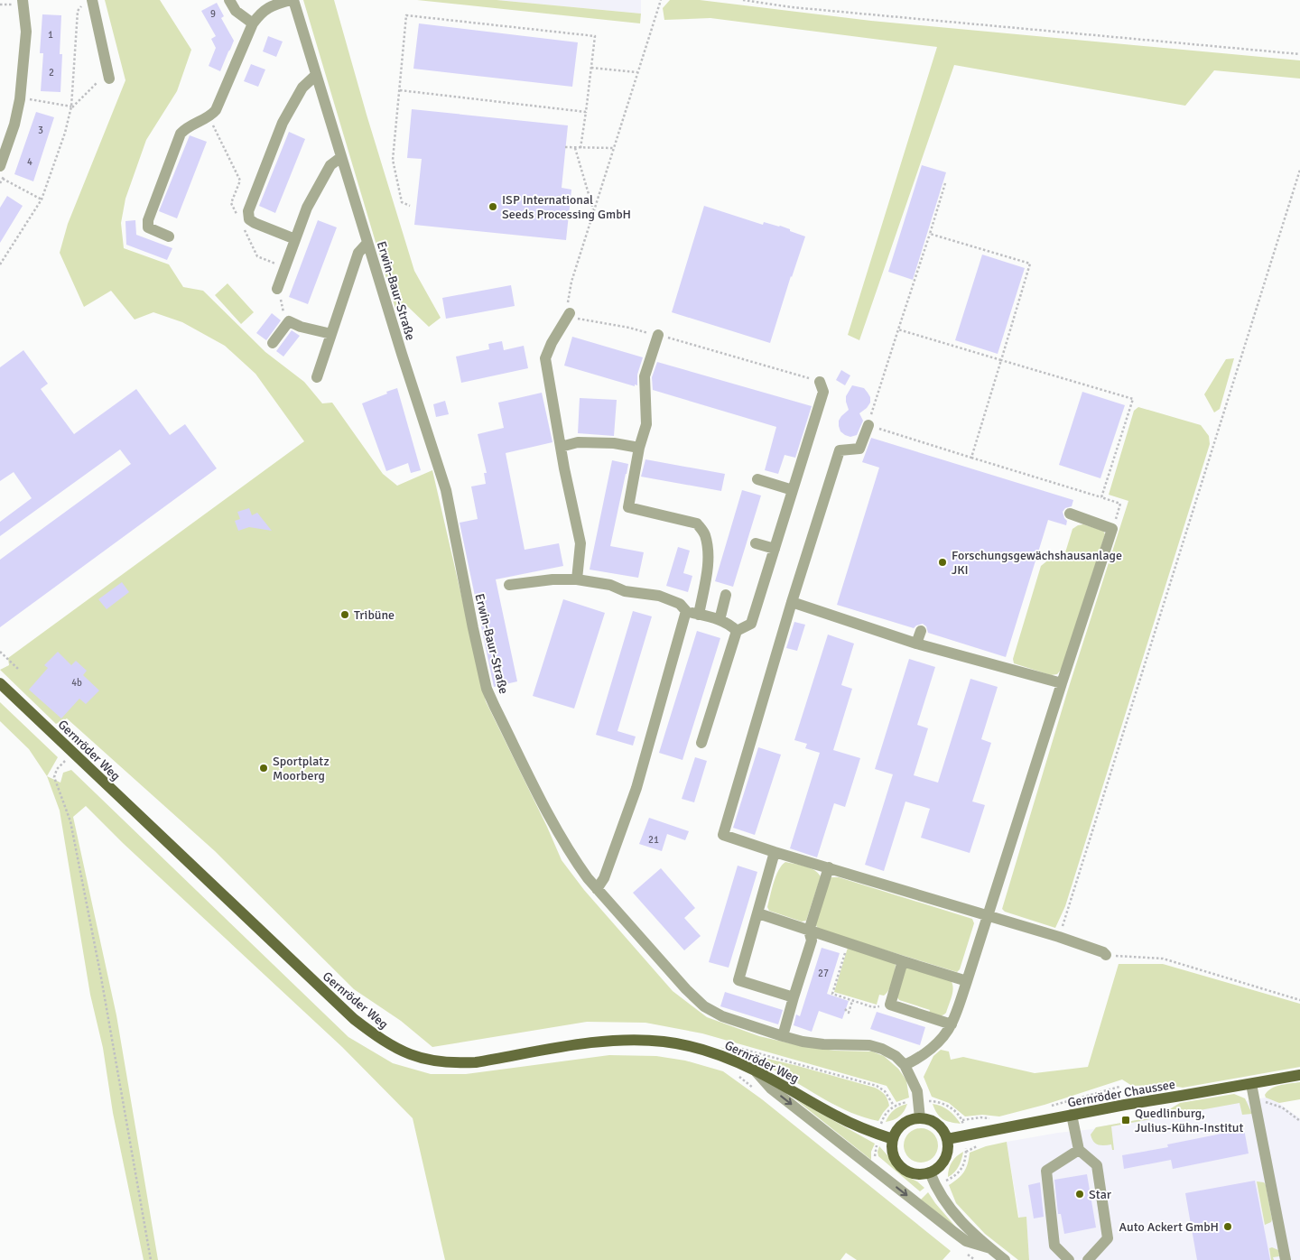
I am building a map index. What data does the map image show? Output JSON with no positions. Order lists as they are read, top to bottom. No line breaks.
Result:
{"streets":{"main road":["Gernröder Weg","Gernröder Chaussee"],"street":["Erwin-Baur-Straße"]},"crossings":[["Erwin-Baur-Straße","Gernröder Weg"],["Erwin-Baur-Straße","Gernröder Chaussee"],["Gernröder Weg","Gernröder Chaussee"]],"places":{"other":["ISP International Seeds Processing GmbH","Forschungsgewächshausanlage JKI","Tribüne","Sportplatz Moorberg","Star","Auto Ackert GmbH"],"transit":["Quedlinburg, Julius-Kühn-Institut"]},"house_numbers":["9","1","2","3","4","4b","21","27"]}
